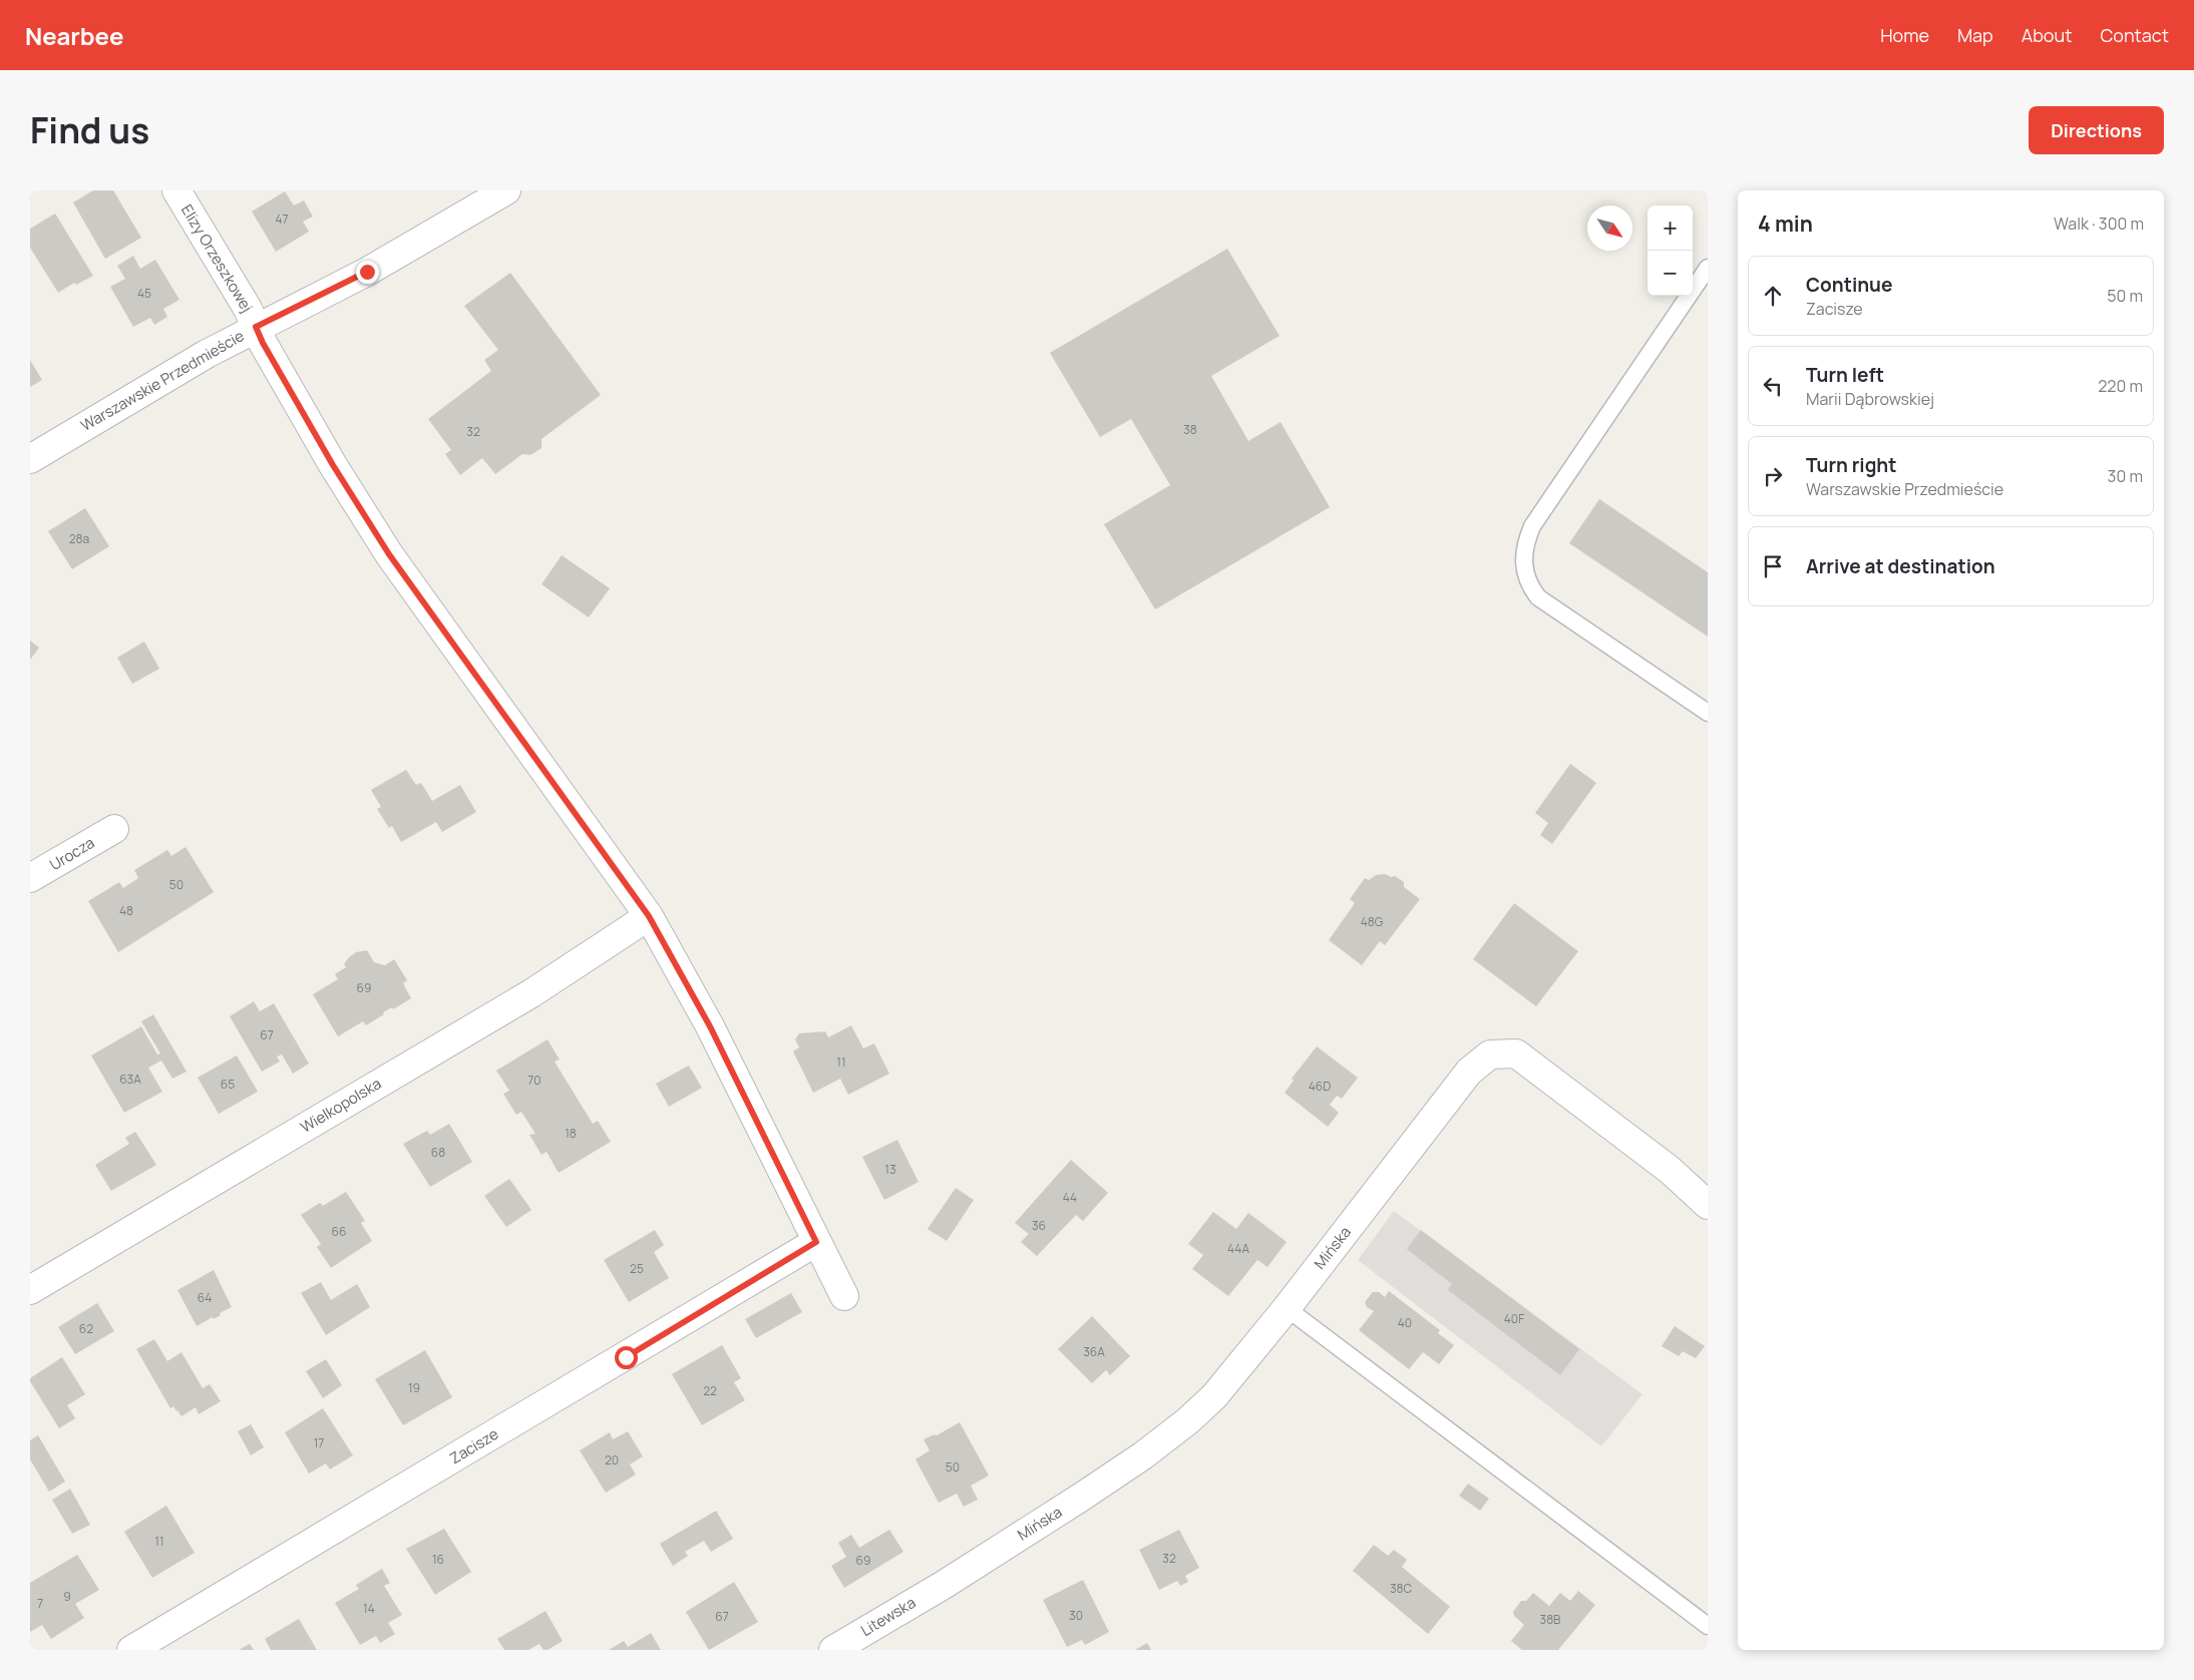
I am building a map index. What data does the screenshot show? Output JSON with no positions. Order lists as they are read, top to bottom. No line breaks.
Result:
{"streets":{"street":["Elizy Orzeszkowej","Warszawskie Przedmieście","Urocza","Wielkopolska","Mińska","Zacisze","Litewska"]},"crossings":[["Elizy Orzeszkowej","Warszawskie Przedmieście"],["Elizy Orzeszkowej","Wielkopolska"],["Elizy Orzeszkowej","Zacisze"],["Mińska","Litewska"]],"house_numbers":["47","45","38","32","28a","50","48","48G","69","67","11","63A","70","65","46D","18","68","13","44","36","66","44A","25","64","40F","40","62","36A","19","22","17","20","50","11","32","16","69","38C","9","7","14","30","67","38B"],"north":"bottom right","page":{"header":"Nearbee","nav":["Home","Map","About","Contact"],"title":"Find us","buttons":"Directions","heading":["4 min","Walk · 300 m"],"map_buttons":["+","−"],"list":[["Continue","Zacisze","50 m"],["Turn left","Marii Dąbrowskiej","220 m"],["Turn right","Warszawskie Przedmieście","30 m"],"Arrive at destination"]}}
